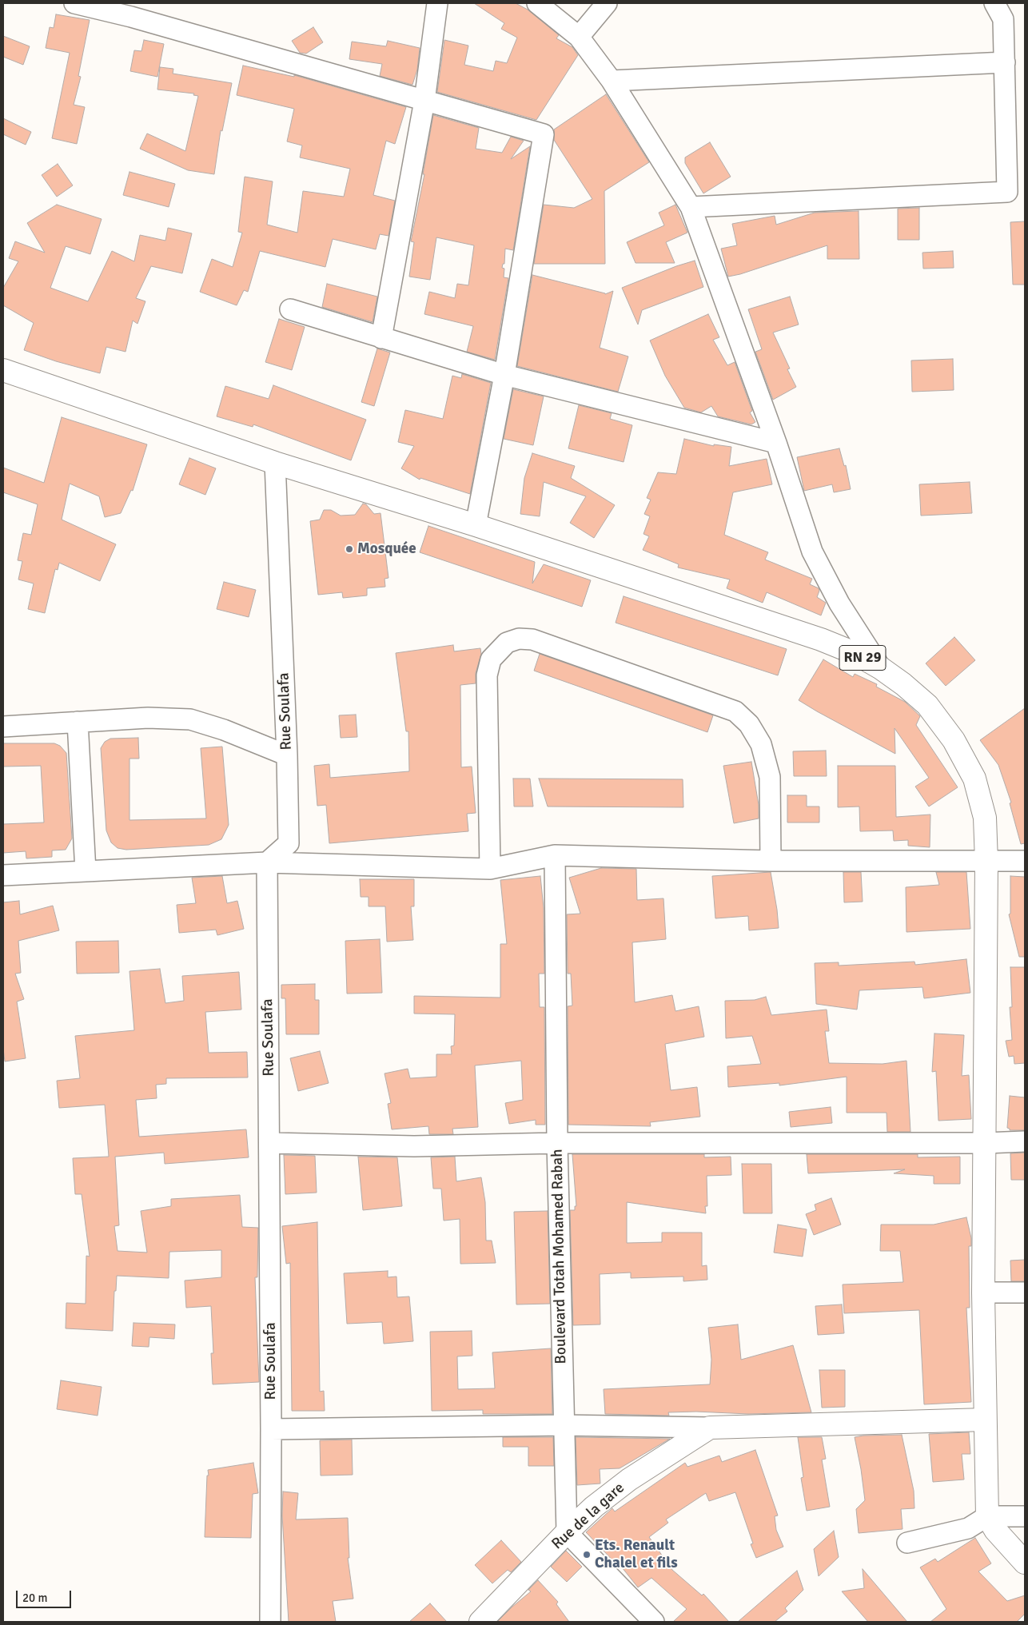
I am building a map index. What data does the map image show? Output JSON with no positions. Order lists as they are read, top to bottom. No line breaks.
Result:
{"streets":{"main road":["RN 29","Rue de la gare"],"street":["Rue Soulafa","Boulevard Totah Mohamed Rabah"]},"crossings":[["RN 29","Rue Soulafa"],["Boulevard Totah Mohamed Rabah","Rue de la gare"]],"places":["Mosquée","Ets. Renault Chalel et fils"],"scale_bar":"20 m"}
